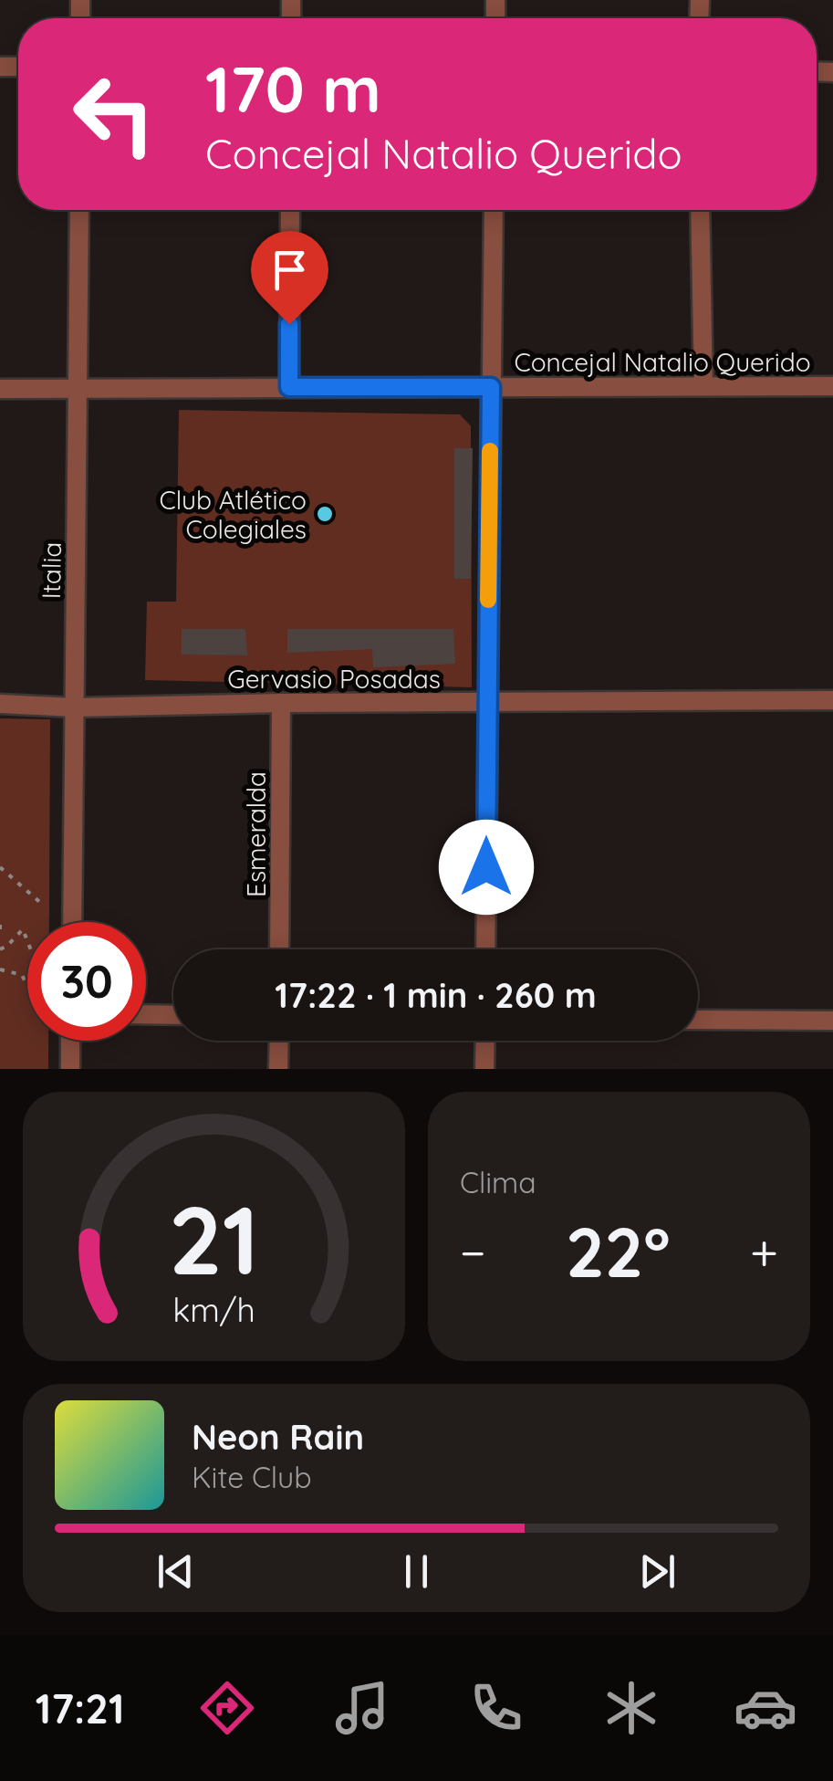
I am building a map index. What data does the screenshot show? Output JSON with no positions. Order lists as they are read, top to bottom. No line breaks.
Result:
{"streets":{"street":["Concejal Natalio Querido","Italia","Gervasio Posadas","Esmeralda"]},"crossings":[["Concejal Natalio Querido","Italia"],["Italia","Gervasio Posadas"],["Gervasio Posadas","Esmeralda"]],"places":["Club Atlético Colegiales"],"page":{"turn":["170 m","Concejal Natalio Querido"],"limit":"30","trip":"17:22 · 1 min · 260 m","tile":"Clima","heat":["−","22°","+"],"song":["Neon Rain","Kite Club"],"tabs":"17:21","gauge":["21","km/h"]}}
